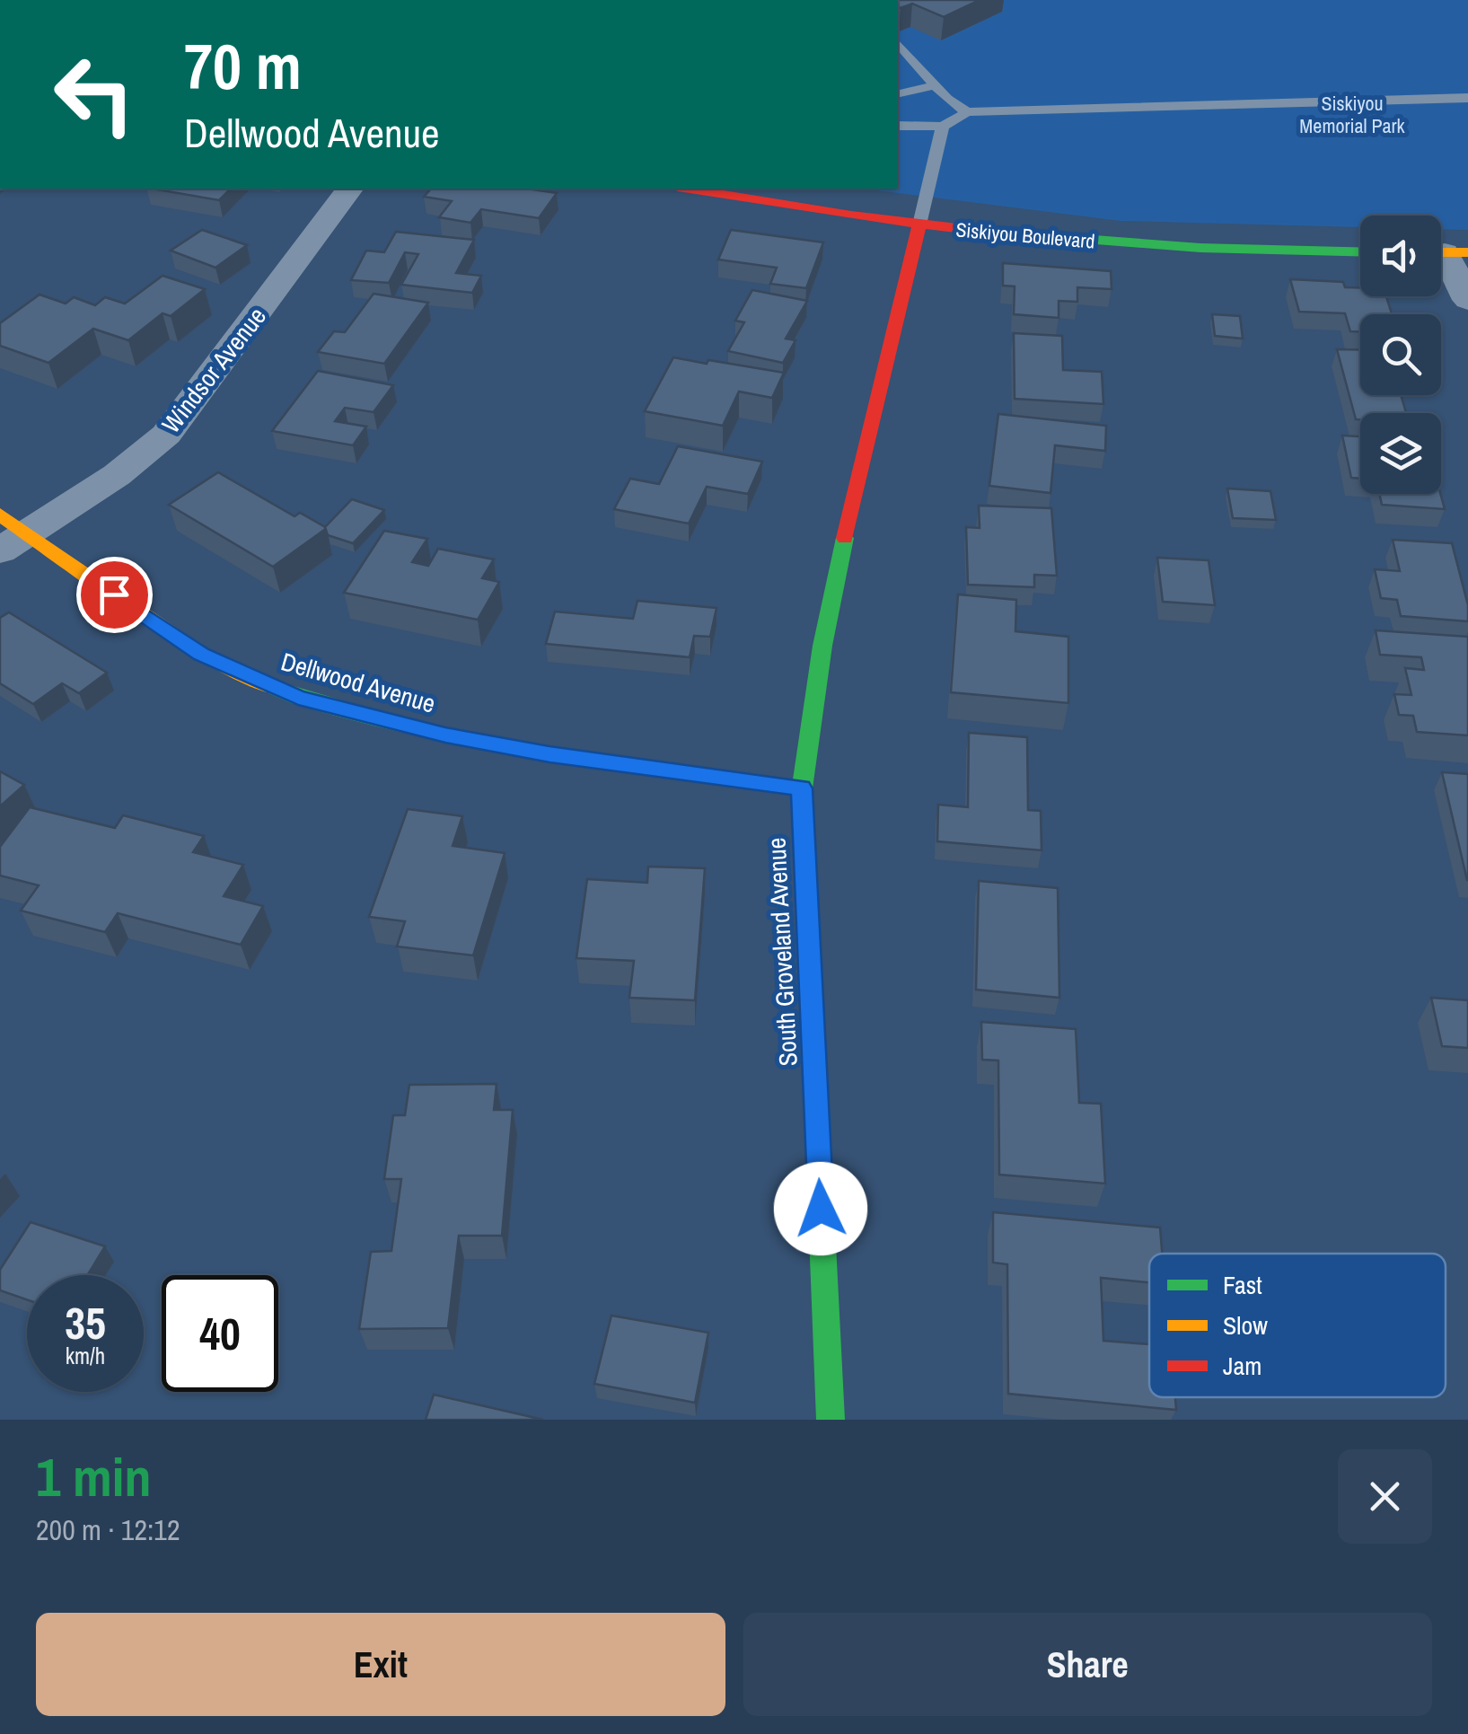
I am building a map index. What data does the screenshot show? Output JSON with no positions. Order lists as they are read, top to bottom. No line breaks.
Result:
{"streets":{"street":["Siskiyou Boulevard","Windsor Avenue","Dellwood Avenue","South Groveland Avenue"]},"crossings":[["Siskiyou Boulevard","South Groveland Avenue"],["Windsor Avenue","Dellwood Avenue"],["Dellwood Avenue","South Groveland Avenue"]],"parks":["Siskiyou Memorial Park"],"legend":["Fast","Slow","Jam"],"page":{"turn":["70 m","Dellwood Avenue"],"speed":"35 km/h","limit":"40","heading":["1 min","200 m · 12:12"],"buttons":["Exit","Share"]}}
